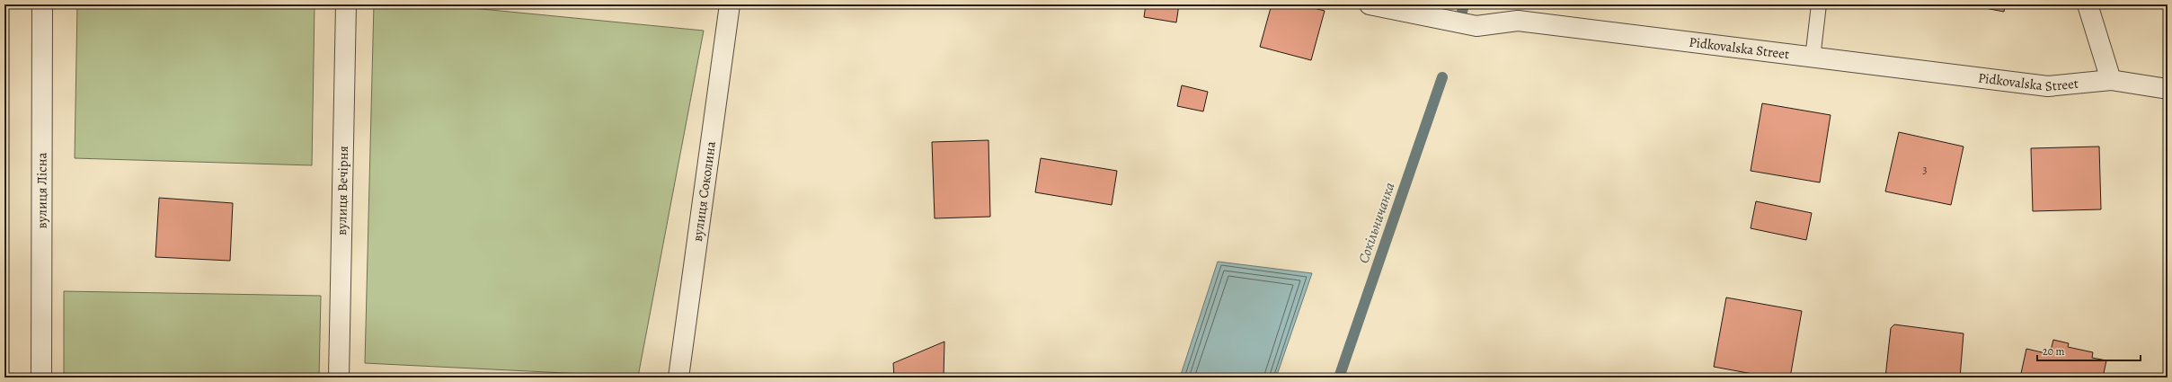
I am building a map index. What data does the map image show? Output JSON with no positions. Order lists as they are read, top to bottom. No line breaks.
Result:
{"streets":{"street":["Pidkovalska Street","вулиця Соколина","вулиця Лісна","вулиця Вечірня"]},"water":["Сокільничанка"],"house_numbers":["3"],"scale_bar":"20 m"}
